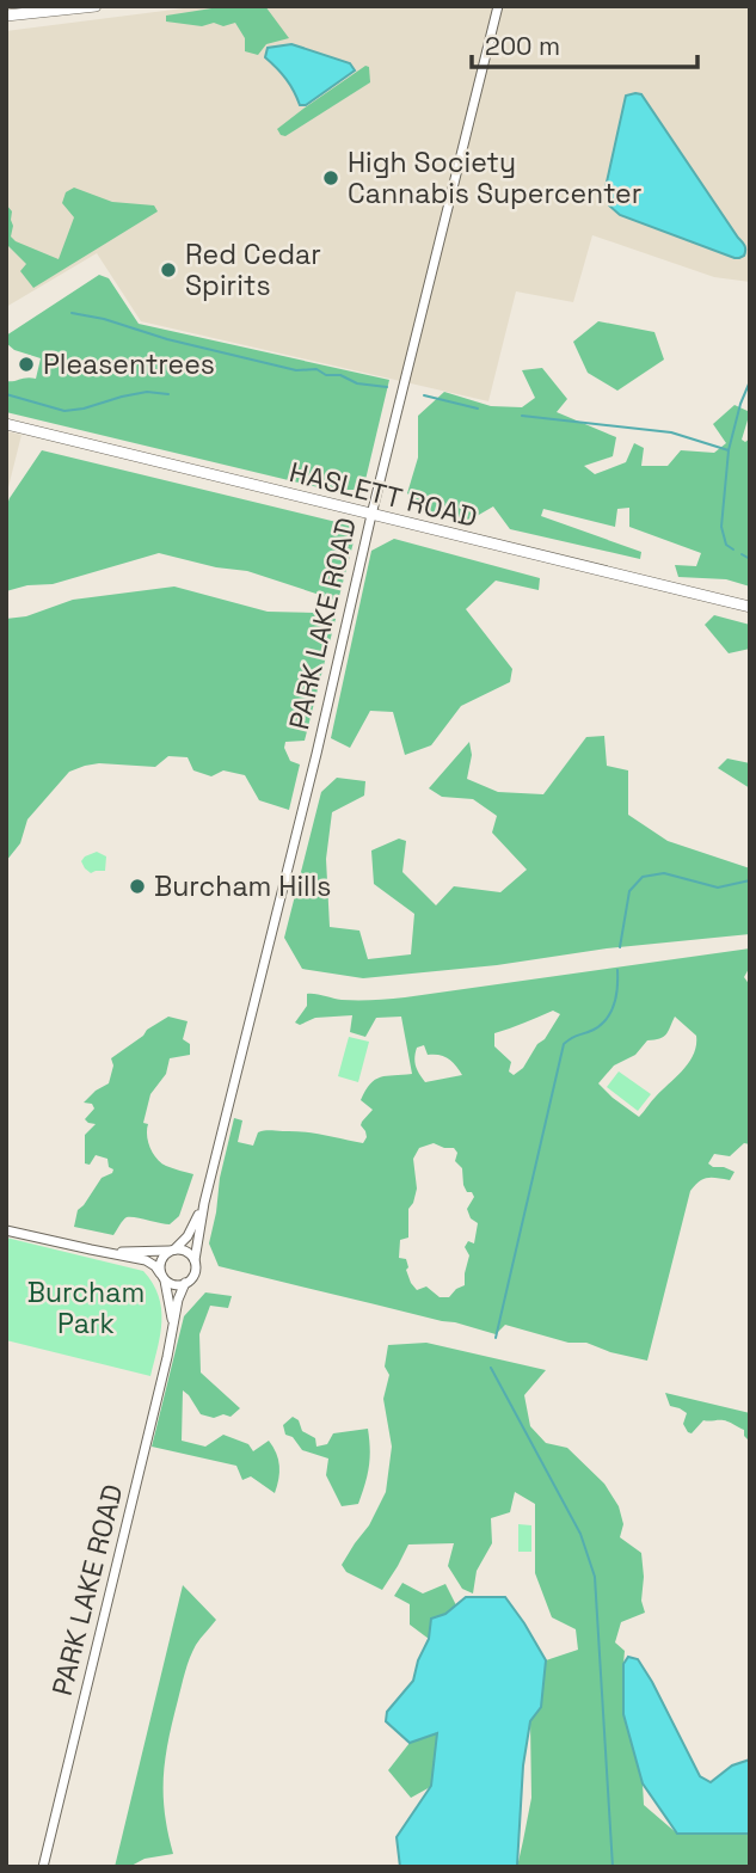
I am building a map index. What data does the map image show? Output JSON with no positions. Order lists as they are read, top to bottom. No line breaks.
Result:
{"streets":{"main road":["HASLETT ROAD"],"street":["PARK LAKE ROAD"]},"crossings":[["HASLETT ROAD","PARK LAKE ROAD"]],"parks":["Burcham Park"],"places":["High Society Cannabis Supercenter","Red Cedar Spirits","Pleasentrees","Burcham Hills"],"scale_bar":"200 m"}
